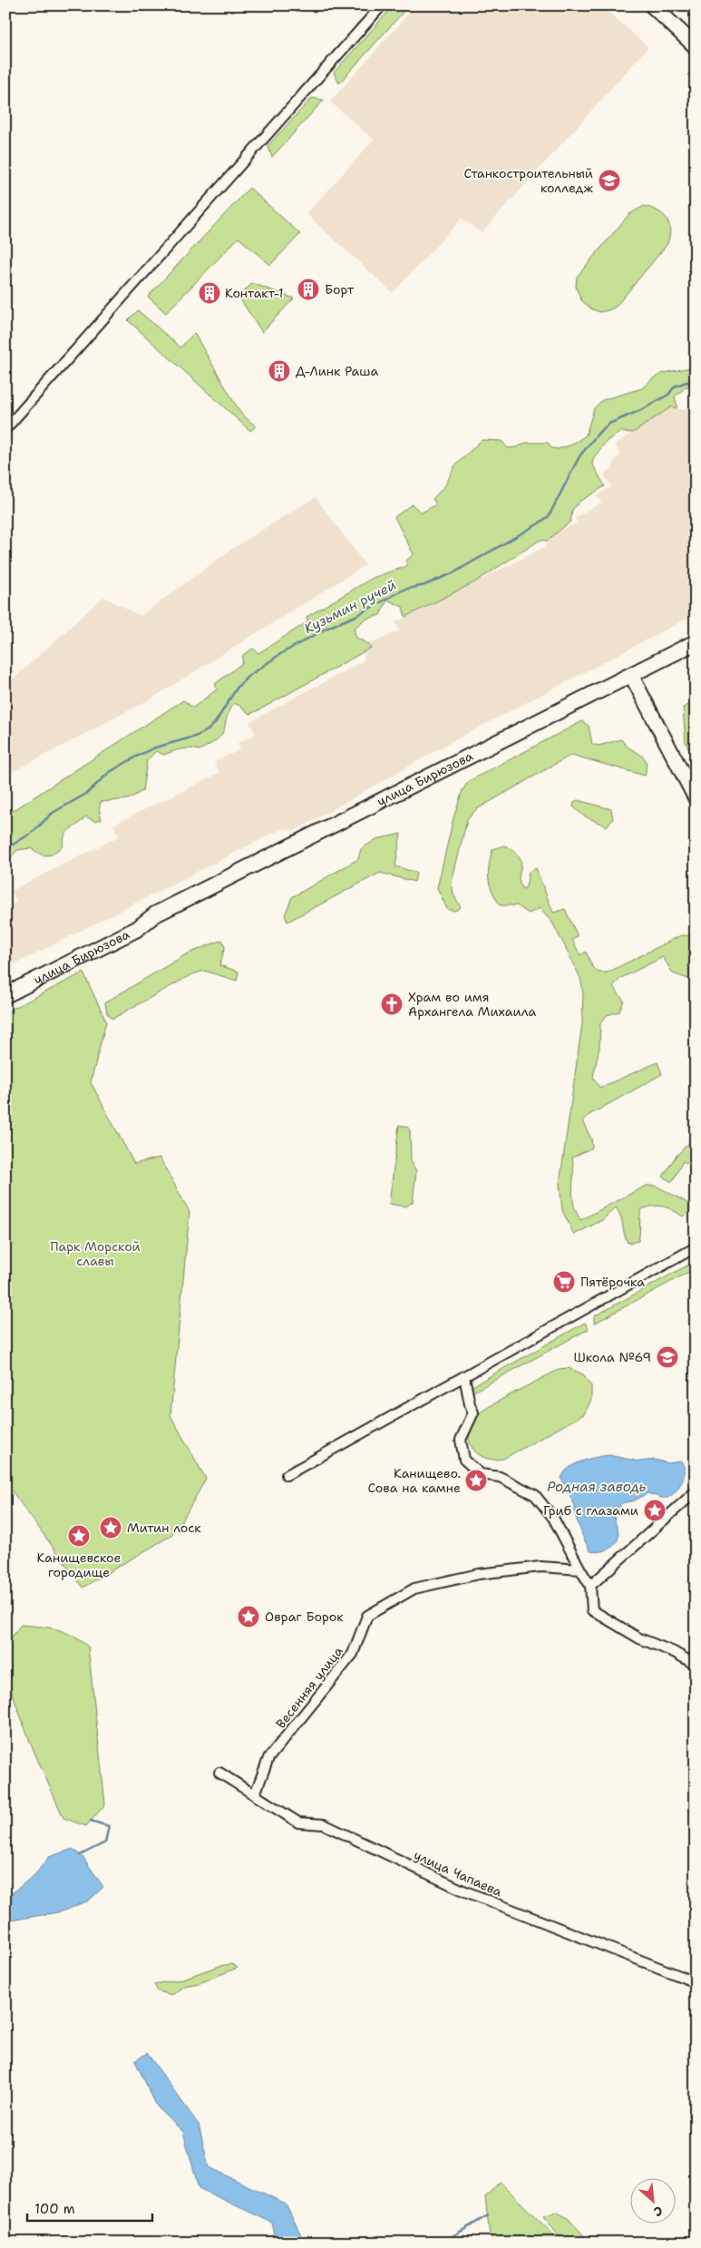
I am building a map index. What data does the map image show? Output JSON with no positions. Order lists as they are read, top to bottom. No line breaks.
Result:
{"streets":{"main road":["улица Бирюзова"],"street":["Весенняя улица","улица Чапаева"]},"crossings":[["Весенняя улица","улица Чапаева"]],"water":["Кузьмин ручей","Родная заводь"],"parks":["Парк Морской славы"],"places":{"school or university":["Станкостроительный колледж","Школа №69"],"building":["Борт","Контакт-1","Д-Линк Раша"],"church":["Храм во имя Архангела Михаила"],"supermarket":["Пятёрочка"],"place":["Канищево. Сова на камне","Гриб с глазами","Митин лоск","Канищевское городище","Овраг Борок"]},"scale_bar":"100 m","north":"bottom right"}
